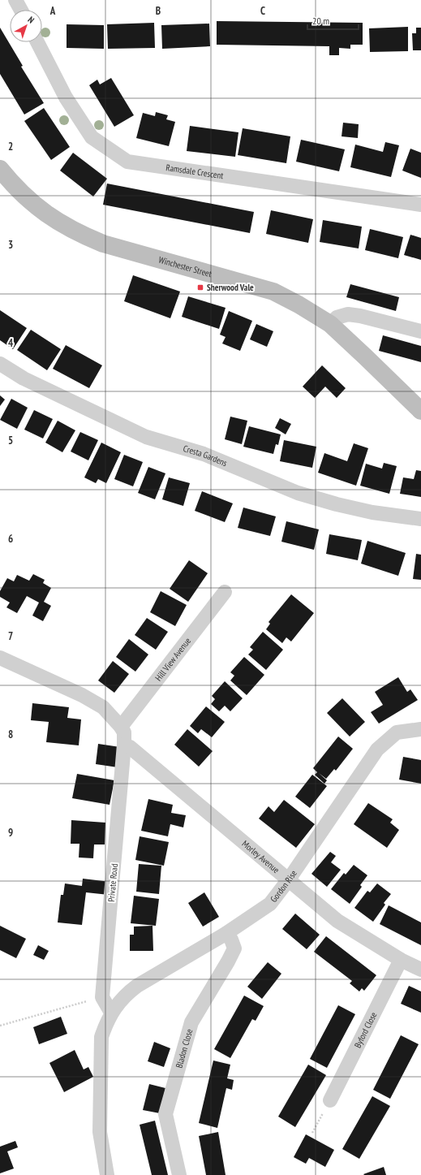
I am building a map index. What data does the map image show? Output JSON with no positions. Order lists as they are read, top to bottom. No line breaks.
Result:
{"streets":{"street":["Ramsdale Crescent","Winchester Street","Cresta Gardens","Hill View Avenue","Morley Avenue","Private Road","Gordon Rise","Byford Close","Bladon Close"]},"crossings":[["Hill View Avenue","Private Road"],["Morley Avenue","Private Road"],["Morley Avenue","Gordon Rise"],["Morley Avenue","Byford Close"],["Gordon Rise","Bladon Close"]],"places":{"transit":["Sherwood Vale"]},"scale_bar":"20 m","north":"top right","grid":{"columns":["A","B","C"],"rows":["2","3","4","5","6","7","8","9"]}}
